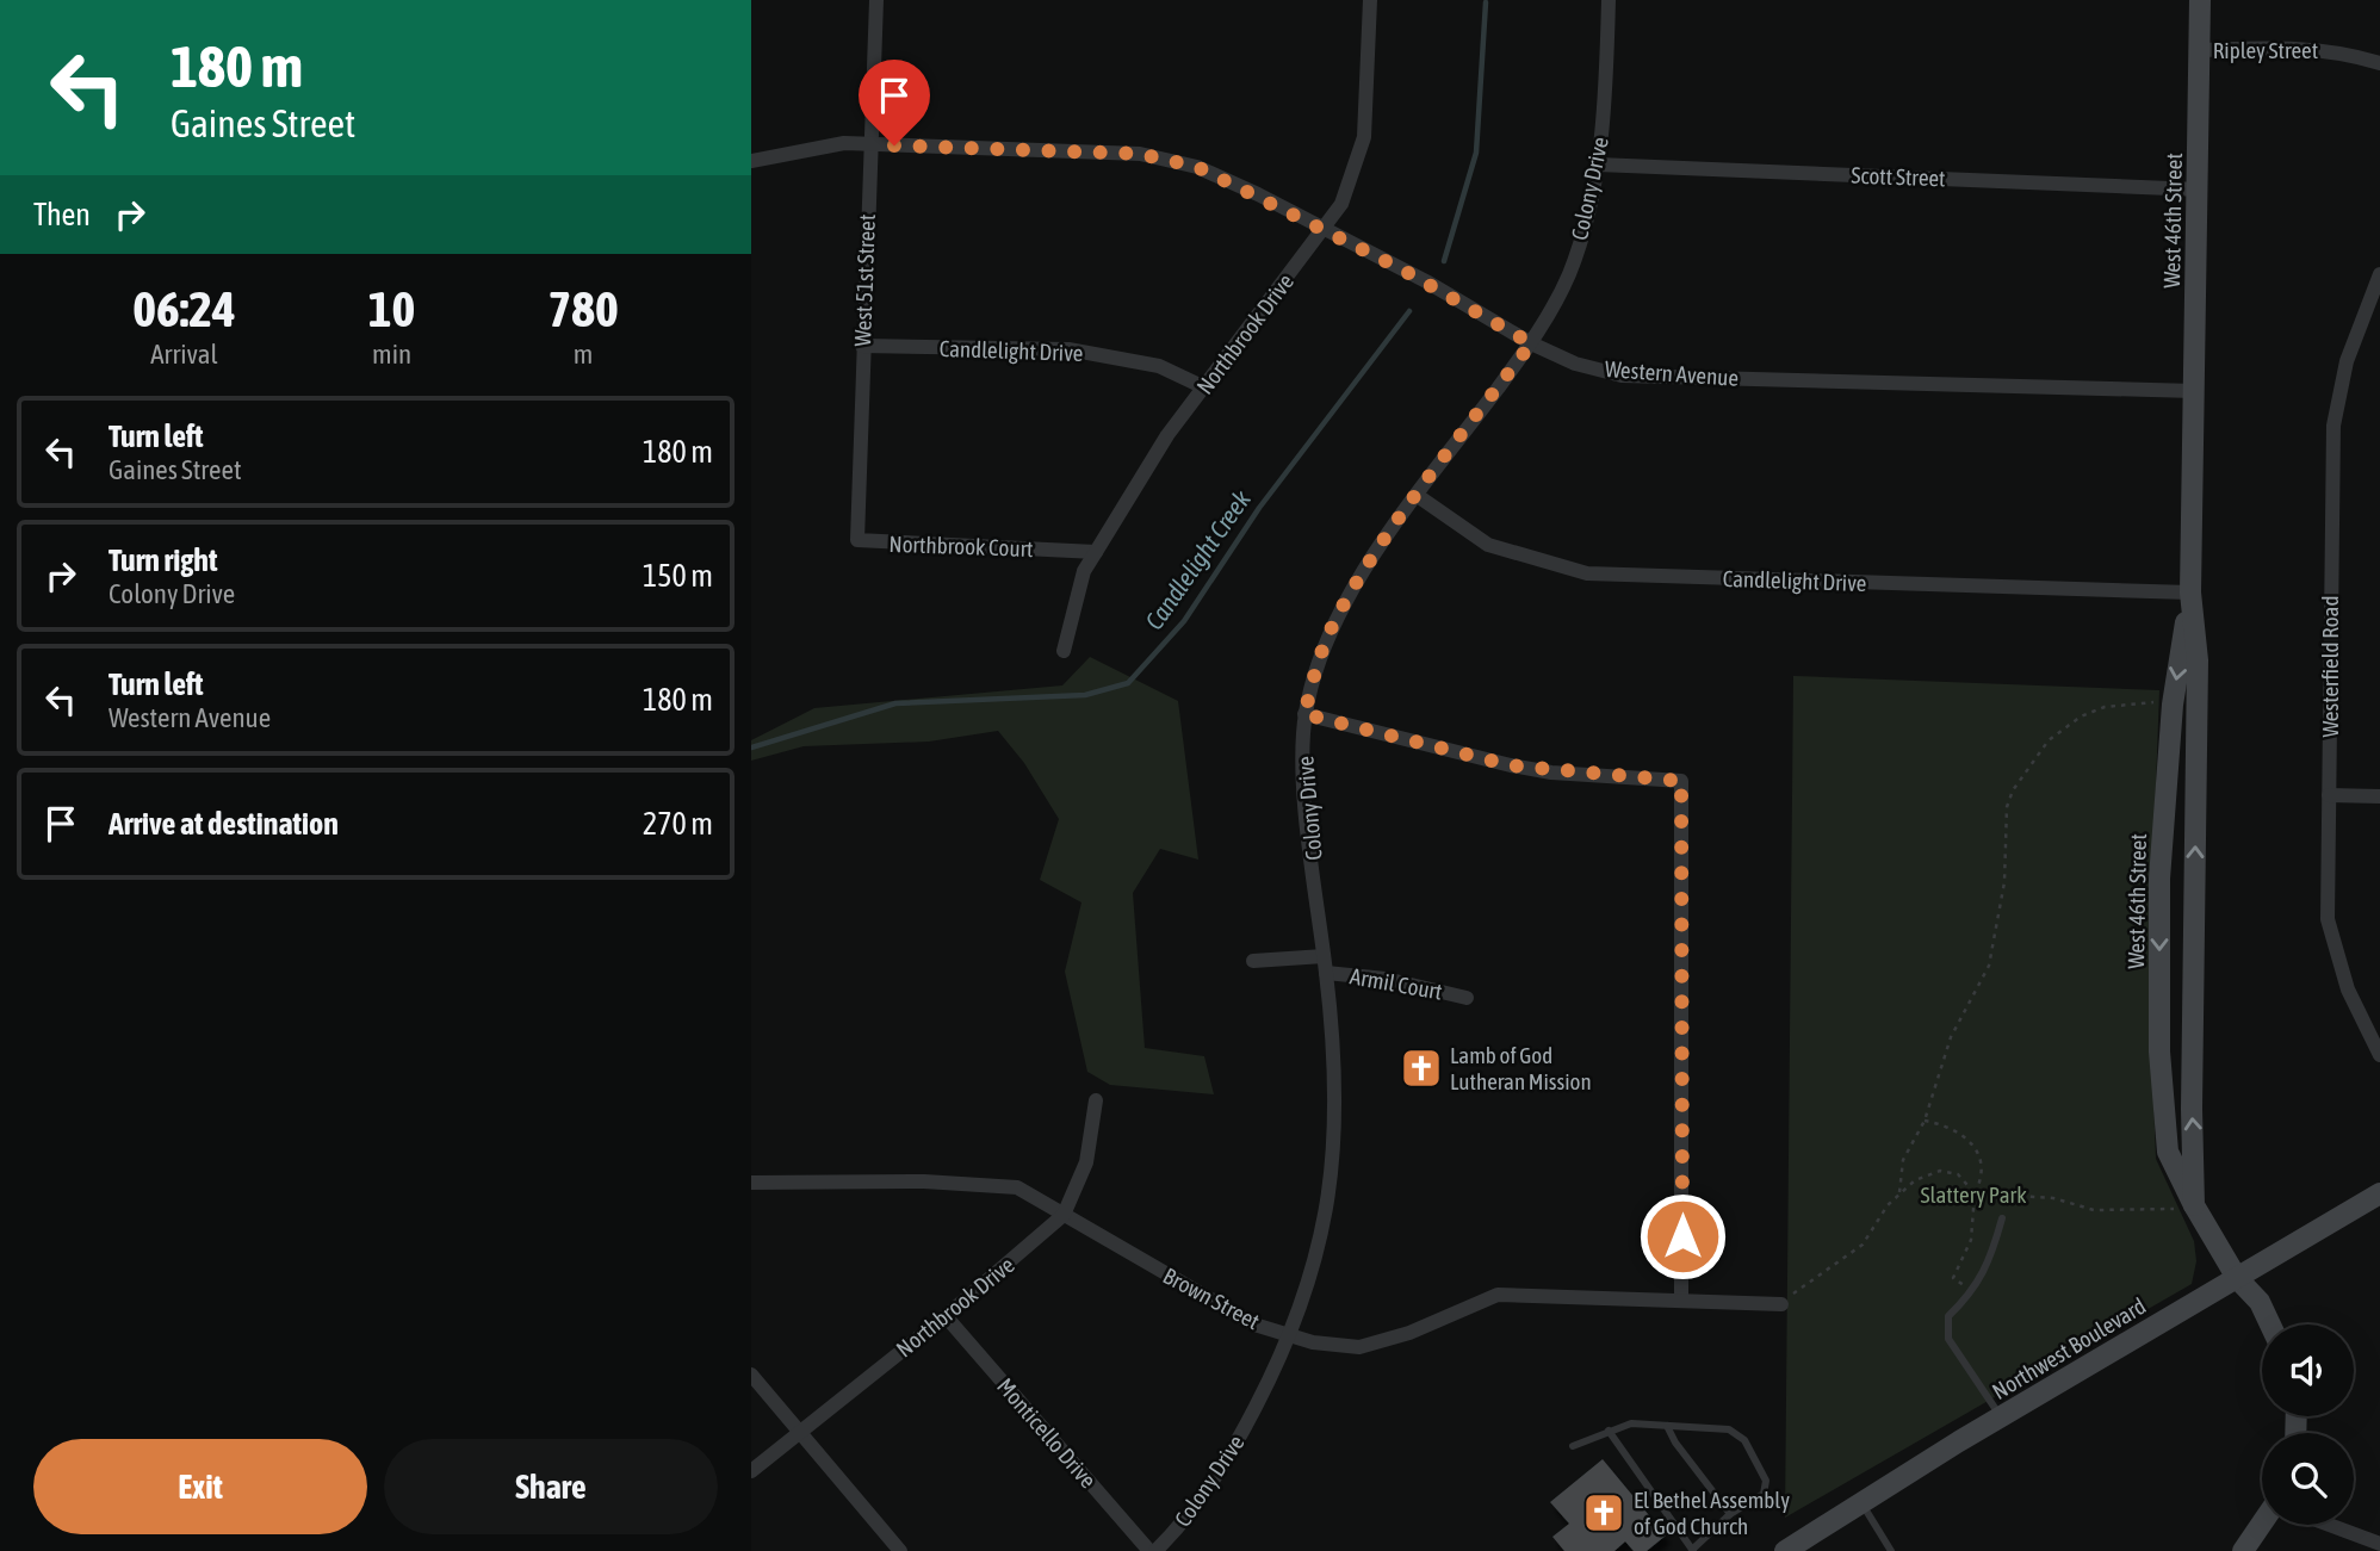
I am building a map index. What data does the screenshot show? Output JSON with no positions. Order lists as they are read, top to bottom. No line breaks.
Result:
{"streets":{"street":["Ripley Street","Scott Street","Colony Drive","West 46th Street","West 51st Street","Northbrook Drive","Candlelight Drive","Western Avenue","Northbrook Court","Westerfield Road","Armil Court","Brown Street","Northwest Boulevard","Monticello Drive"]},"crossings":[["Ripley Street","West 46th Street"],["Scott Street","Colony Drive"],["Scott Street","West 46th Street"],["Colony Drive","Candlelight Drive"],["Colony Drive","Western Avenue"],["Colony Drive","Armil Court"],["Colony Drive","Brown Street"],["Colony Drive","Monticello Drive"],["West 46th Street","Candlelight Drive"],["West 46th Street","Western Avenue"],["West 46th Street","Northwest Boulevard"],["West 51st Street","Candlelight Drive"],["West 51st Street","Western Avenue"],["West 51st Street","Northbrook Court"],["Northbrook Drive","Candlelight Drive"],["Northbrook Drive","Western Avenue"],["Northbrook Drive","Northbrook Court"],["Northbrook Drive","Brown Street"],["Northbrook Drive","Monticello Drive"]],"water":["Candlelight Creek"],"parks":["Slattery Park"],"places":{"church":["Lamb of God Lutheran Mission","El Bethel Assembly of God Church"]},"page":{"turn":["180 m","Gaines Street"],"then":"Then","eta":["06:24","Arrival","10","min","780","m"],"list":[{"name":"Turn left","note":"Gaines Street","value":"180 m"},{"name":"Turn right","note":"Colony Drive","value":"150 m"},{"name":"Turn left","note":"Western Avenue","value":"180 m"},{"name":"Arrive at destination","value":"270 m"}],"buttons":["Exit","Share"]}}
